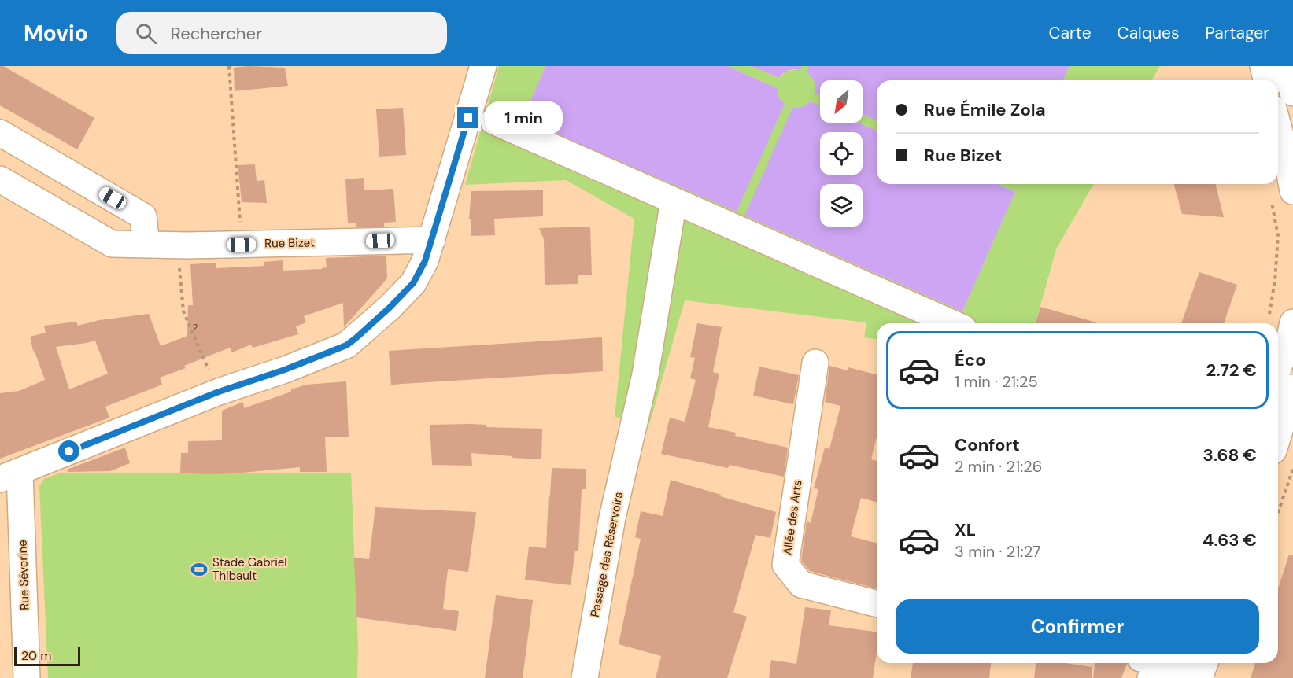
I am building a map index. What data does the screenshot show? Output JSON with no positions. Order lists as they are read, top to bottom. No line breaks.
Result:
{"streets":{"street":["Rue Bizet","Allée des Arts","Passage des Réservoirs","Rue Séverine"]},"places":{"sports":["Stade Gabriel Thibault"]},"house_numbers":["2"],"scale_bar":"20 m","north":"bottom left","page":{"header":"Movio","search":"Rechercher","nav":["Carte","Calques","Partager"],"banner":["Rue Émile Zola","Rue Bizet"],"bubble":"1 min","list":[{"name":"Éco","note":"1 min · 21:25","value":"2.72 €"},{"name":"Confort","note":"2 min · 21:26","value":"3.68 €"},{"name":"XL","note":"3 min · 21:27","value":"4.63 €"}],"buttons":"Confirmer","scale":"20 m"}}
